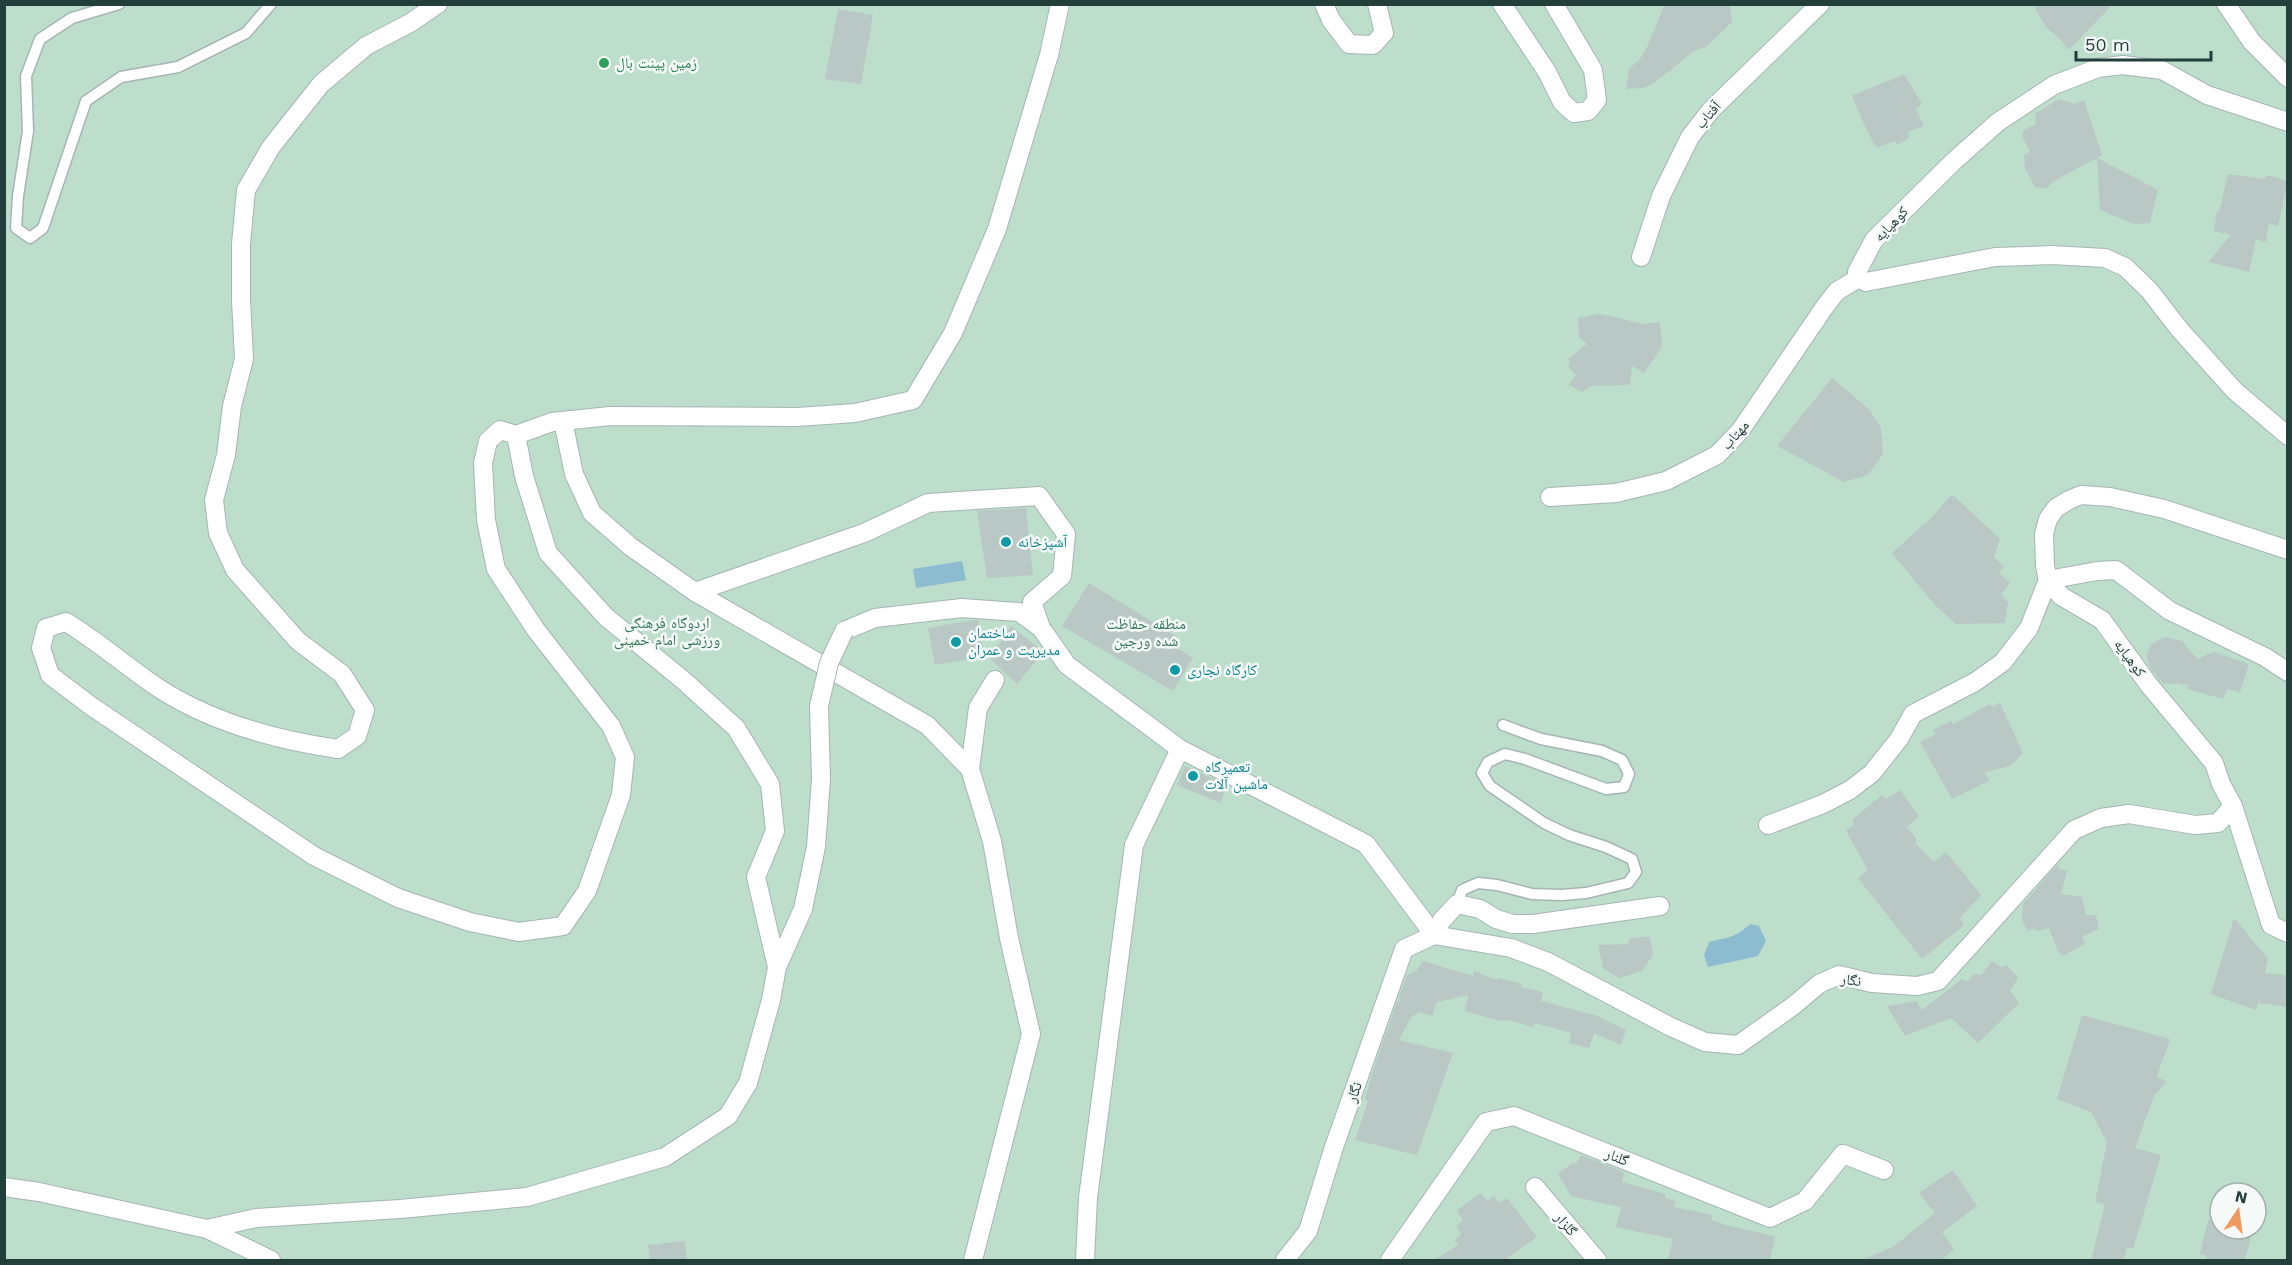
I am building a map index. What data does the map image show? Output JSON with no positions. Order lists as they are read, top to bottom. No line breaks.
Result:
{"streets":{"street":["آفتاب","کوهپایه","مهتاب","نگار","گلنار","گلزار"]},"crossings":[["کوهپایه","مهتاب"],["کوهپایه","نگار"]],"parks":["اردوگاه فرهنگی ورزشی امام خمینی","منطقه حفاظت شده ورجین"],"places":["زمین پینت بال","آشپزخانه","ساختمان مدیریت و عمران","کارگاه نجاری","تعمیرگاه ماشین آلات"],"scale_bar":"50 m","north":"top"}
